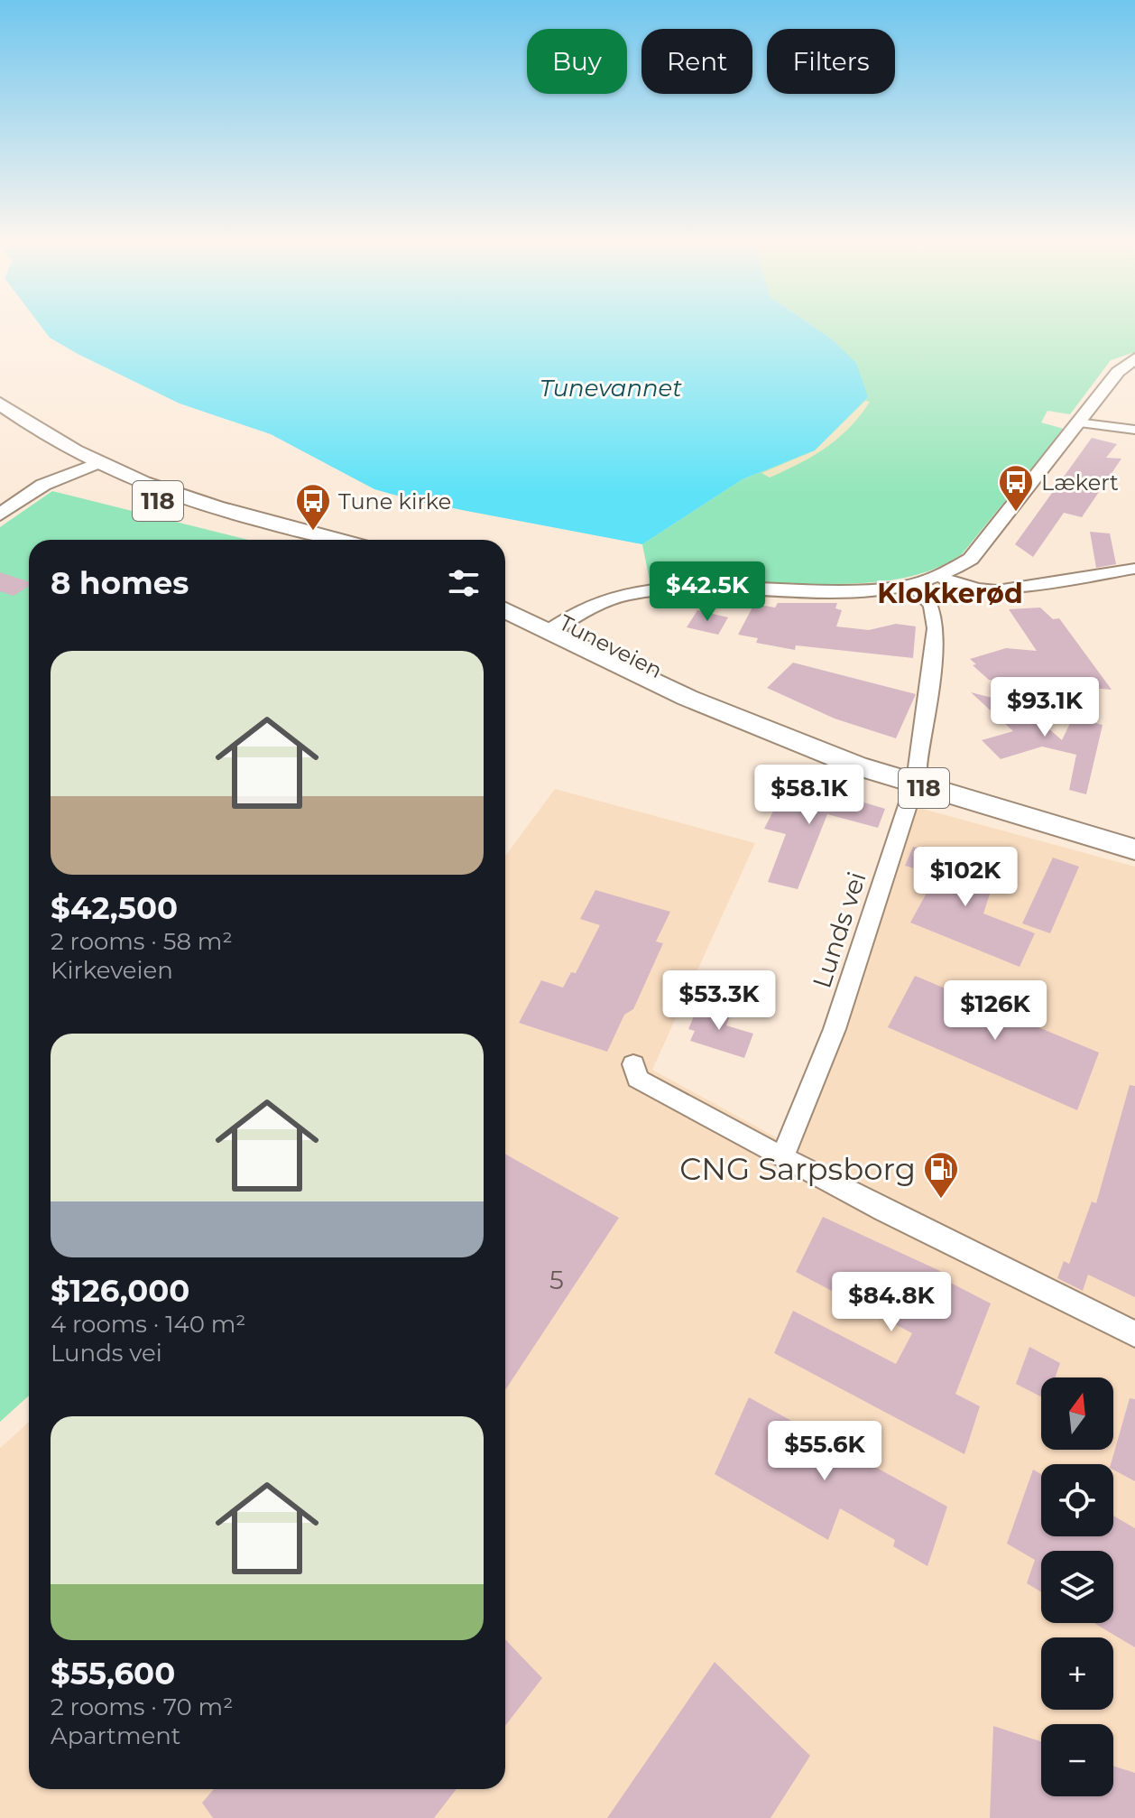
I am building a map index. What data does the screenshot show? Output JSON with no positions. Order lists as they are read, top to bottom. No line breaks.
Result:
{"streets":{"main road":["118","Tuneveien"],"street":["Lunds vei"]},"districts":["Klokkerød"],"water":["Tunevannet"],"places":{"bus stop":["Lækert","Tune kirke"],"fuel station":["CNG Sarpsborg"]},"house_numbers":["5"],"north":"top","page":{"chip":["Buy","Rent","Filters"],"heading":"8 homes","price":["$42.5K","$93.1K","$58.1K","$102K","$53.3K","$126K","$84.8K","$55.6K"],"list":[{"name":"$42,500","note":"2 rooms · 58 m² · Kirkeveien"},{"name":"$126,000","note":"4 rooms · 140 m² · Lunds vei"},{"name":"$55,600","note":"2 rooms · 70 m² · Apartment"}],"map_buttons":["+","−"]}}
